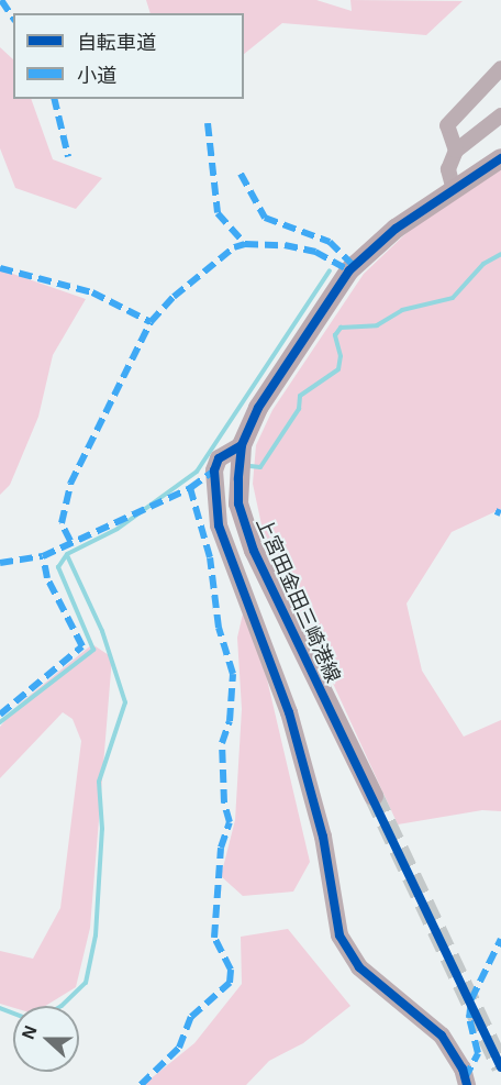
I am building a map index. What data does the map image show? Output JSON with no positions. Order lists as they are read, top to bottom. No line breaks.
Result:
{"streets":{"main road":["上宮田金田三崎港線"]},"legend":["自転車道","小道"],"north":"left"}
